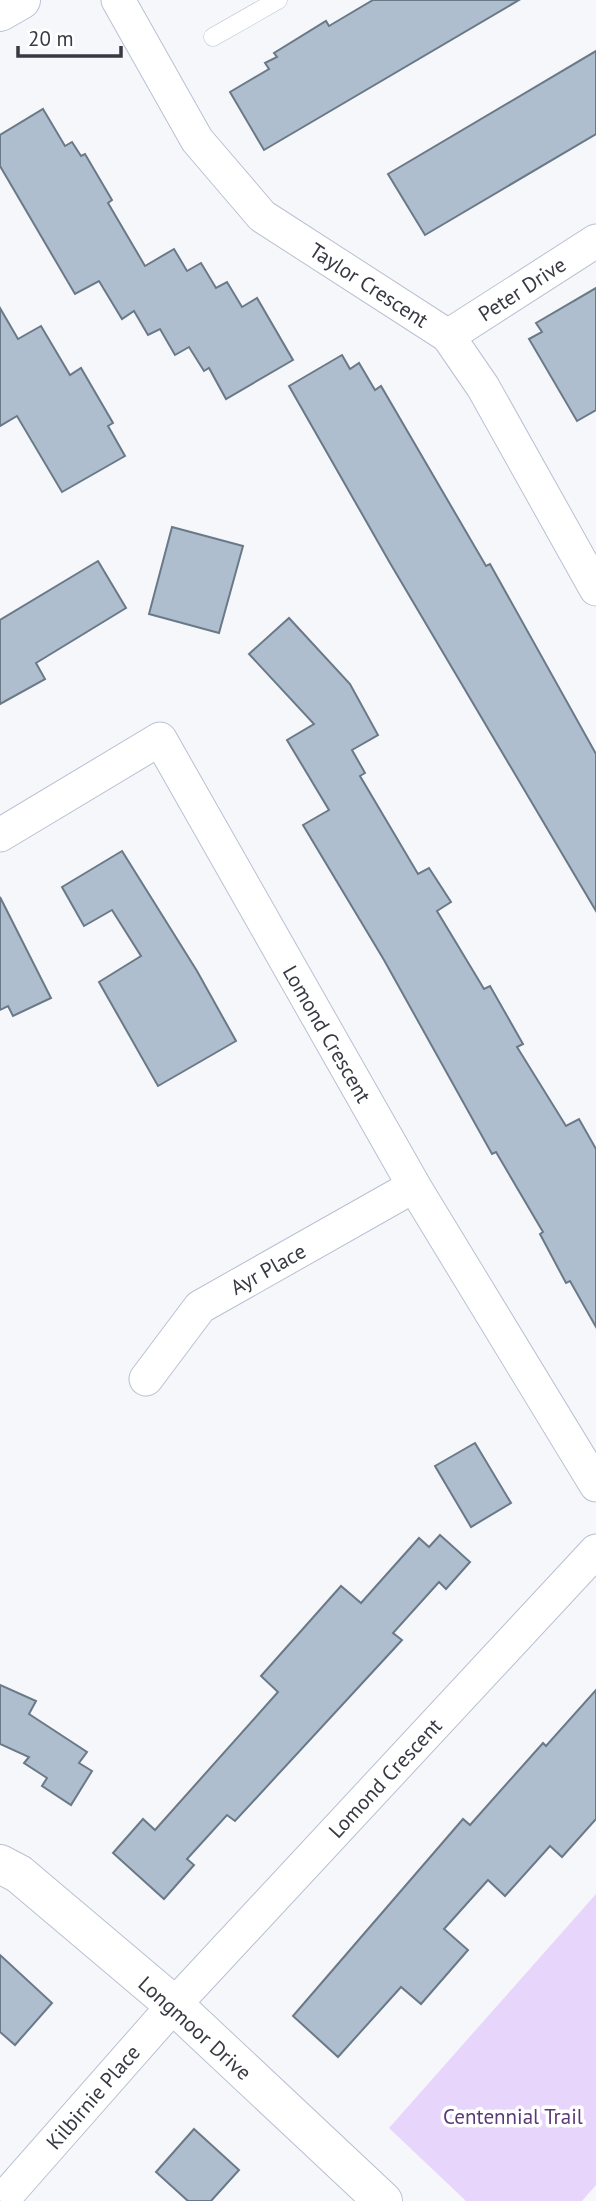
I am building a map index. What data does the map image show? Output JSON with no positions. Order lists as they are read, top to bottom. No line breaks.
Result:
{"streets":{"street":["Taylor Crescent","Peter Drive","Lomond Crescent","Ayr Place","Longmoor Drive","Kilbirnie Place"]},"crossings":[["Taylor Crescent","Peter Drive"],["Lomond Crescent","Ayr Place"],["Lomond Crescent","Longmoor Drive"],["Lomond Crescent","Kilbirnie Place"],["Longmoor Drive","Kilbirnie Place"]],"parks":["Centennial Trail"],"scale_bar":"20 m"}
